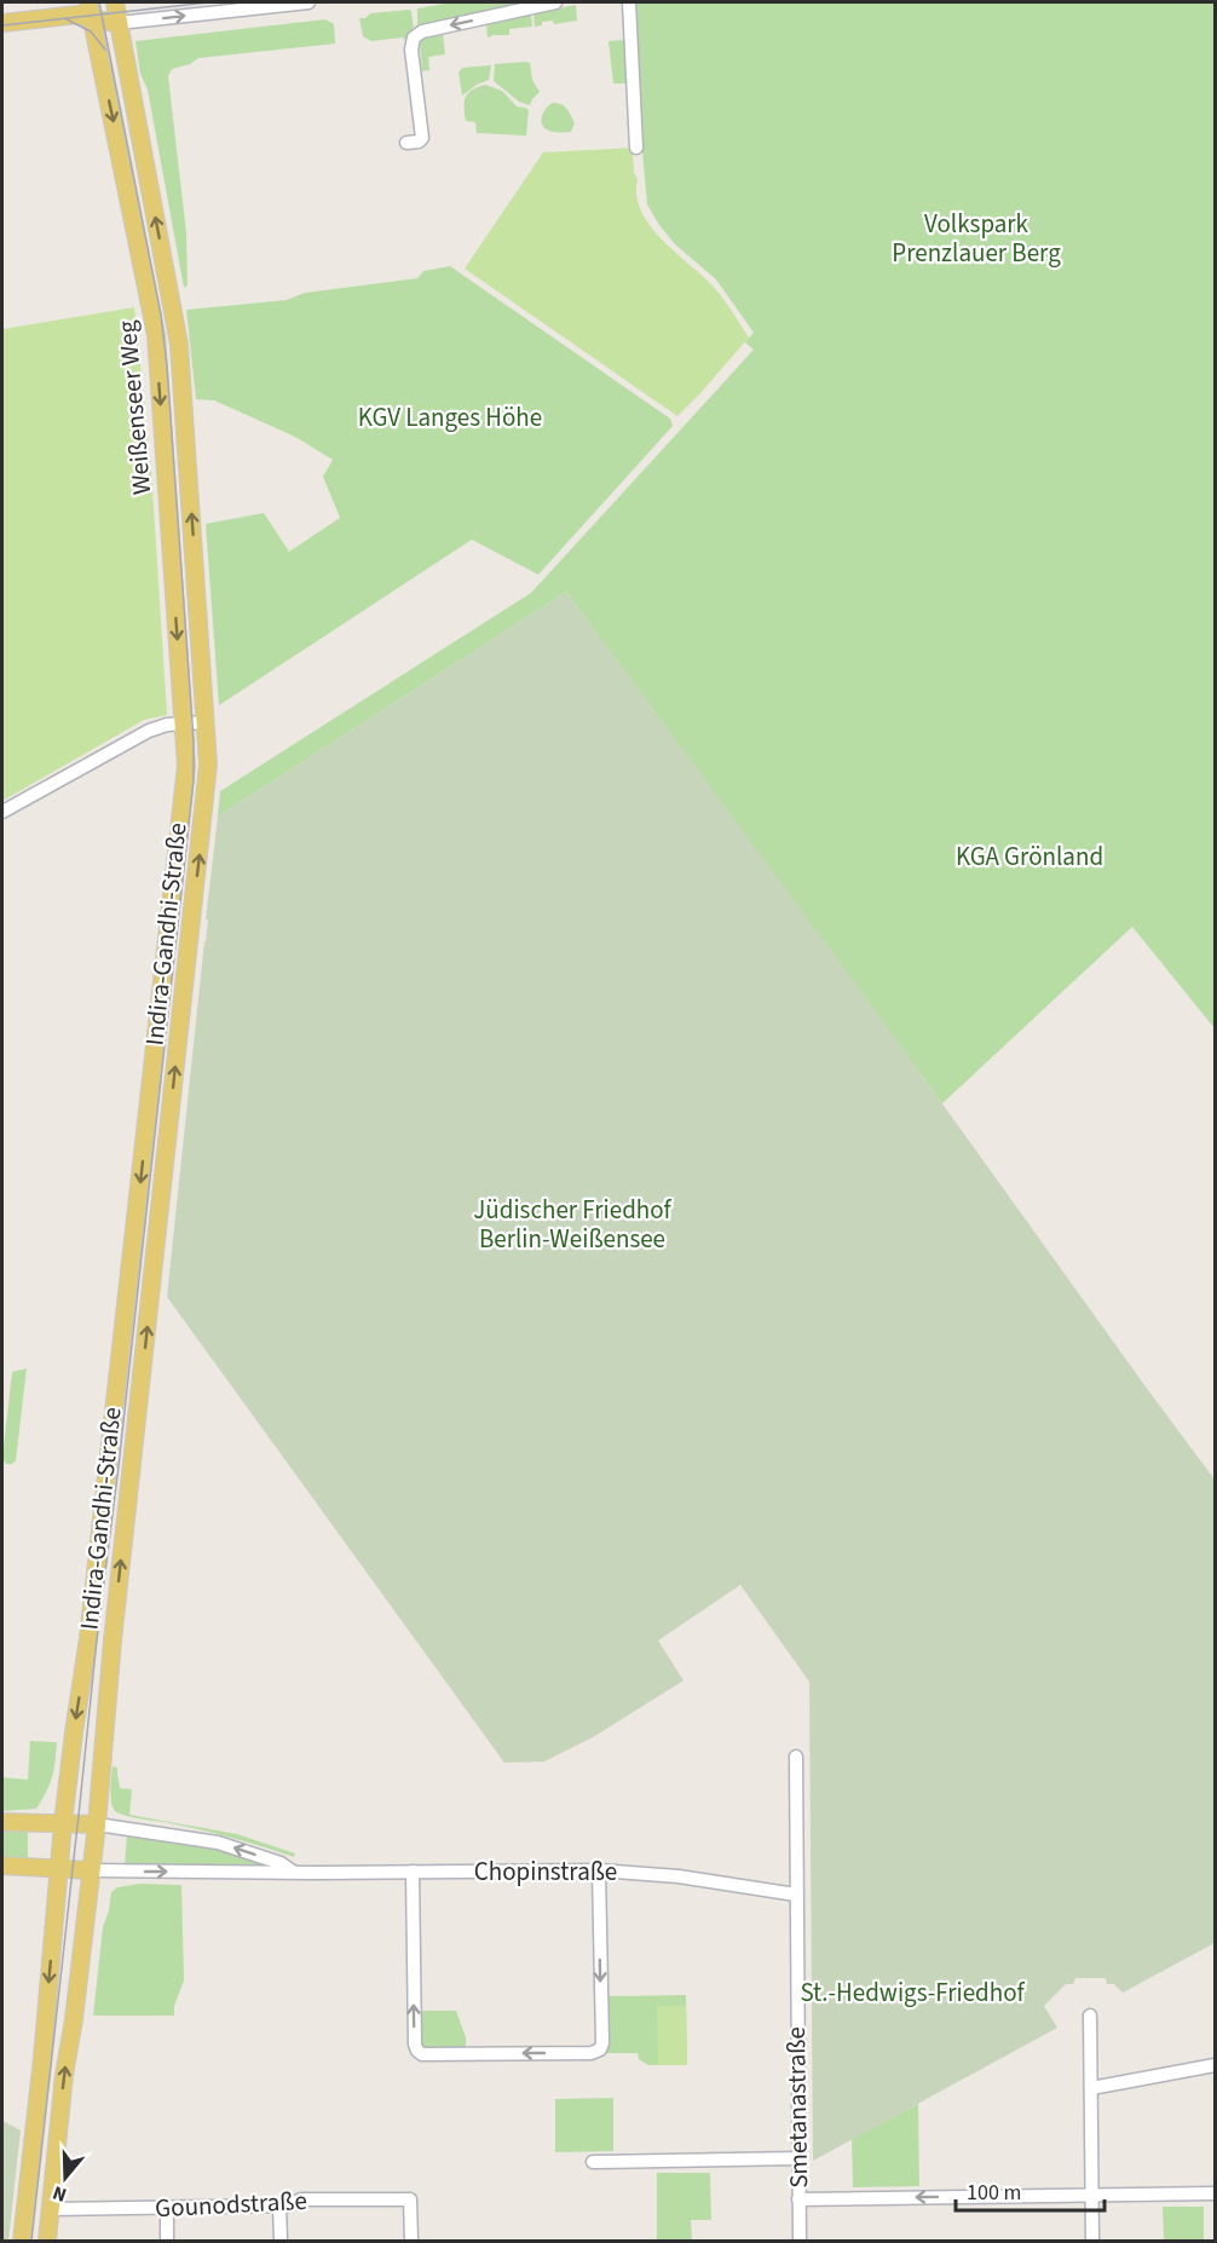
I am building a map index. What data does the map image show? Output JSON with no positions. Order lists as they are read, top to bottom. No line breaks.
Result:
{"streets":{"main road":["Weißenseer Weg","Indira-Gandhi-Straße"],"street":["Chopinstraße","Smetanastraße","Gounodstraße"]},"crossings":[["Weißenseer Weg","Indira-Gandhi-Straße"],["Indira-Gandhi-Straße","Chopinstraße"],["Indira-Gandhi-Straße","Gounodstraße"],["Chopinstraße","Smetanastraße"]],"parks":["Volkspark Prenzlauer Berg","KGV Langes Höhe","KGA Grönland","Jüdischer Friedhof Berlin-Weißensee","St.-Hedwigs-Friedhof"],"scale_bar":"100 m","north":"bottom"}
